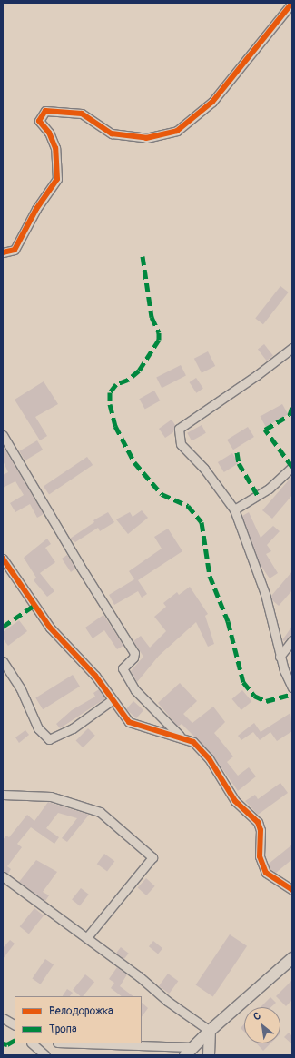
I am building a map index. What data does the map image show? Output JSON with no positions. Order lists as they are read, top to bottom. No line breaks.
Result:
{"legend":["Велодорожка","Тропа"],"north":"top left"}
